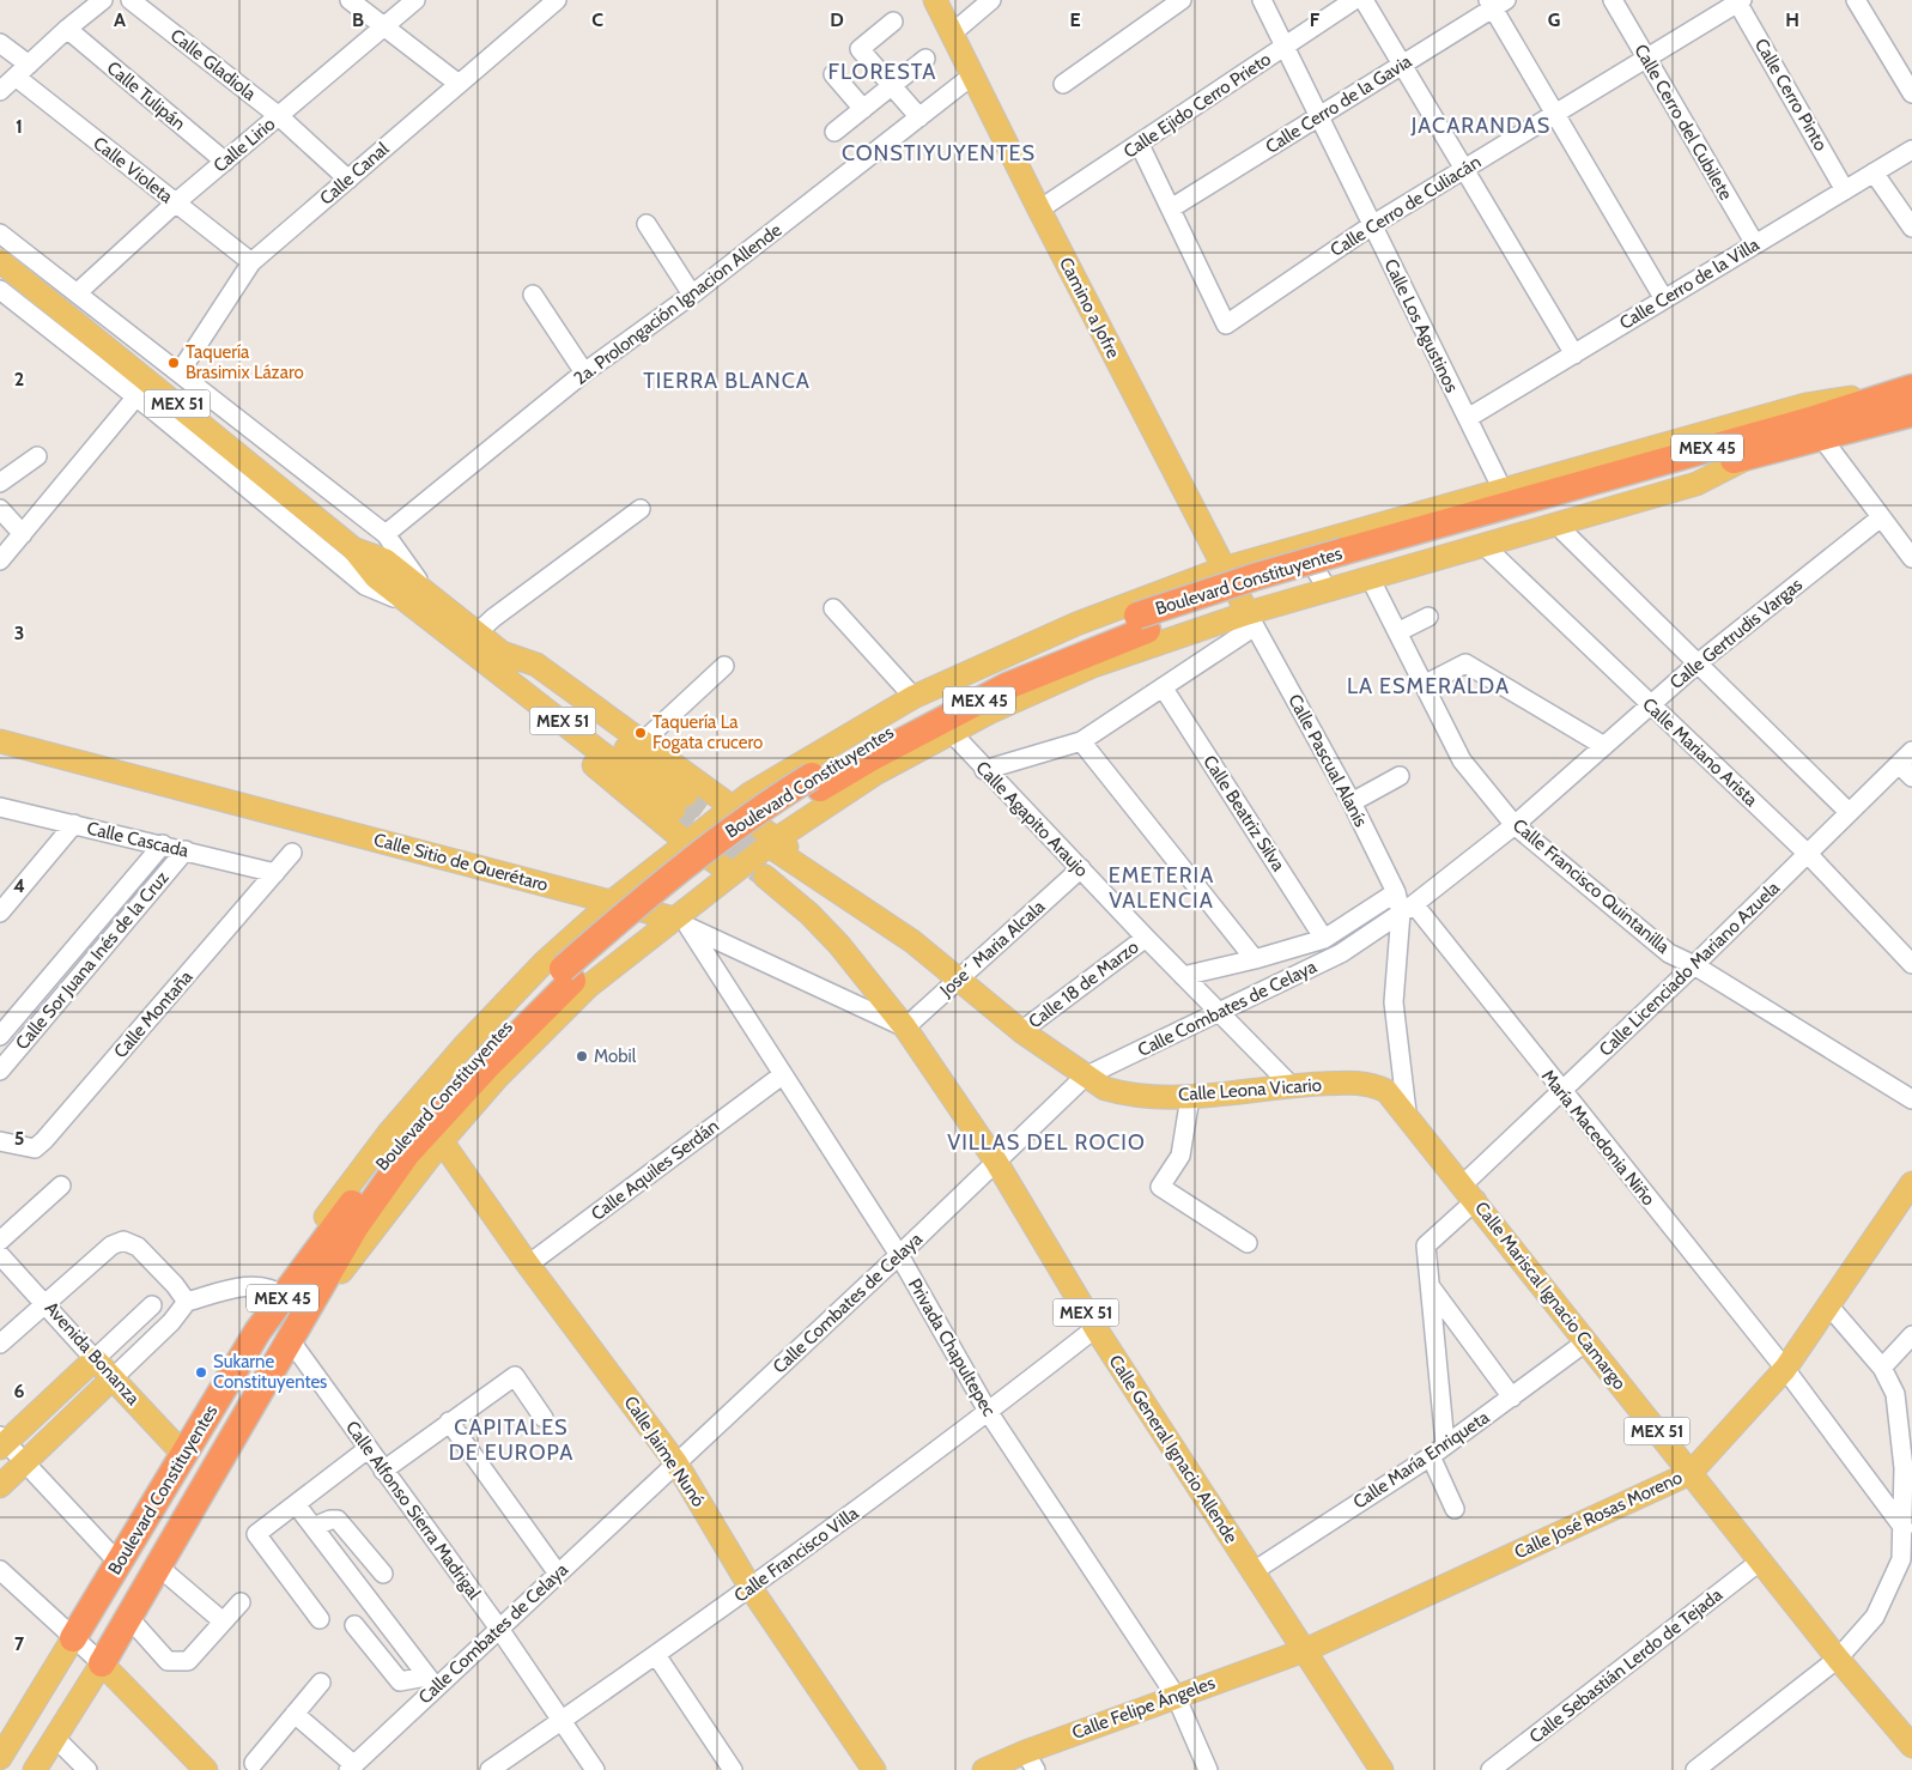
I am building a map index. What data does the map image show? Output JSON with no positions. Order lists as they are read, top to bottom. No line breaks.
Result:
{"streets":{"highway":["MEX 45","Boulevard Constituyentes"],"main road":["Camino a Jofre","MEX 51","Calle Sitio de Querétaro","Calle Leona Vicario","Calle Mariscal Ignacio Camargo","Avenida Bonanza","Calle General Ignacio Allende","Calle Jaime Nunó","Calle José Rosas Moreno","Calle Felipe Ángeles"],"street":["Calle Gladiola","Calle Cerro Pinto","Calle Tulipán","Calle Cerro de la Gavia","Calle Ejido Cerro Prieto","Calle Cerro del Cubilete","Calle Lirio","Calle Violeta","Calle Canal","Calle Cerro de Culiacán","Calle Cerro de la Villa","2a. Prolongación Ignacion Allende","Calle Los Agustinos","Calle Gertrudis Vargas","Calle Mariano Arista","Calle Pascual Alanís","Calle Beatriz Silva","Calle Agapito Araujo","Calle Cascada","Calle Francisco Quintanilla","Jose´ Maria Alcala","Calle Sor Juana Inés de la Cruz","Calle Licenciado Mariano Azuela","Calle 18 de Marzo","Calle Combates de Celaya","Calle Montaña","María Macedonia Niño","Calle Aquiles Serdán","Privada Chapultepec","Calle María Enriqueta","Calle Alfonso Sierra Madrigal","Calle Francisco Villa","Calle Sebastián Lerdo de Tejada"]},"crossings":[["Calle Gladiola","Calle Lirio"],["Calle Gladiola","Calle Canal"],["Calle Cerro Pinto","Calle Cerro de Culiacán"],["Calle Cerro Pinto","Calle Cerro de la Villa"],["Calle Tulipán","Calle Lirio"],["Calle Cerro de la Gavia","Calle Cerro de Culiacán"],["Calle Cerro de la Gavia","Calle Los Agustinos"],["Calle Ejido Cerro Prieto","Camino a Jofre"],["Calle Ejido Cerro Prieto","Calle Los Agustinos"],["Calle Cerro del Cubilete","Calle Cerro de Culiacán"],["Calle Cerro del Cubilete","Calle Cerro de la Villa"],["Calle Lirio","Calle Violeta"],["Calle Violeta","Calle Canal"],["Calle Cerro de Culiacán","Calle Los Agustinos"],["Calle Cerro de la Villa","Calle Los Agustinos"],["2a. Prolongación Ignacion Allende","Camino a Jofre"],["Camino a Jofre","Calle Pascual Alanís"],["Calle Los Agustinos","Boulevard Constituyentes"],["MEX 51","Jose´ Maria Alcala"],["MEX 51","Calle 18 de Marzo"],["MEX 51","Calle Combates de Celaya"],["MEX 51","Calle Leona Vicario"],["Boulevard Constituyentes","Avenida Bonanza"],["Boulevard Constituyentes","Calle Alfonso Sierra Madrigal"],["Calle Gertrudis Vargas","Calle Mariano Arista"],["Calle Gertrudis Vargas","Calle Pascual Alanís"],["Calle Gertrudis Vargas","Calle Francisco Quintanilla"],["Calle Gertrudis Vargas","Calle Combates de Celaya"],["Calle Gertrudis Vargas","María Macedonia Niño"],["Calle Mariano Arista","Calle Licenciado Mariano Azuela"],["Calle Pascual Alanís","Calle Combates de Celaya"],["Calle Pascual Alanís","María Macedonia Niño"],["Calle Agapito Araujo","Jose´ Maria Alcala"],["Calle Agapito Araujo","Calle 18 de Marzo"],["Calle Agapito Araujo","Calle Combates de Celaya"],["Calle Agapito Araujo","Calle Leona Vicario"],["Calle Cascada","Calle Sor Juana Inés de la Cruz"],["Calle Cascada","Calle Montaña"],["Calle Sitio de Querétaro","Jose´ Maria Alcala"],["Calle Sitio de Querétaro","Privada Chapultepec"],["Calle Sitio de Querétaro","Calle General Ignacio Allende"],["Calle Francisco Quintanilla","Calle Licenciado Mariano Azuela"],["Jose´ Maria Alcala","Calle General Ignacio Allende"],["Calle Licenciado Mariano Azuela","María Macedonia Niño"],["Calle Licenciado Mariano Azuela","Calle Mariscal Ignacio Camargo"],["Calle Combates de Celaya","Calle Leona Vicario"],["Calle Combates de Celaya","María Macedonia Niño"],["Calle Combates de Celaya","Privada Chapultepec"],["Calle Combates de Celaya","Calle General Ignacio Allende"],["Calle Combates de Celaya","Calle Jaime Nunó"],["Calle Combates de Celaya","Calle Alfonso Sierra Madrigal"],["Calle Leona Vicario","Calle Mariscal Ignacio Camargo"],["María Macedonia Niño","Calle José Rosas Moreno"],["Calle Aquiles Serdán","Privada Chapultepec"],["Calle Aquiles Serdán","Calle Jaime Nunó"],["Calle Mariscal Ignacio Camargo","Calle María Enriqueta"],["Calle Mariscal Ignacio Camargo","Calle José Rosas Moreno"],["Calle Mariscal Ignacio Camargo","Calle Sebastián Lerdo de Tejada"],["Privada Chapultepec","Calle Francisco Villa"],["Privada Chapultepec","Calle Felipe Ángeles"],["Calle General Ignacio Allende","Calle María Enriqueta"],["Calle General Ignacio Allende","Calle José Rosas Moreno"],["Calle General Ignacio Allende","Calle Francisco Villa"],["Calle General Ignacio Allende","Calle Felipe Ángeles"],["Calle Jaime Nunó","Calle Francisco Villa"],["Calle Alfonso Sierra Madrigal","Calle Francisco Villa"],["Calle José Rosas Moreno","Calle Felipe Ángeles"]],"districts":["FLORESTA","JACARANDAS","CONSTIYUYENTES","TIERRA BLANCA","LA ESMERALDA","EMETERIA VALENCIA","VILLAS DEL ROCIO","CAPITALES DE EUROPA"],"places":["Taquería Brasimix Lázaro","Taquería La Fogata crucero","Mobil","Sukarne Constituyentes"],"grid":{"columns":["A","B","C","D","E","F","G","H"],"rows":["1","2","3","4","5","6","7"]}}
